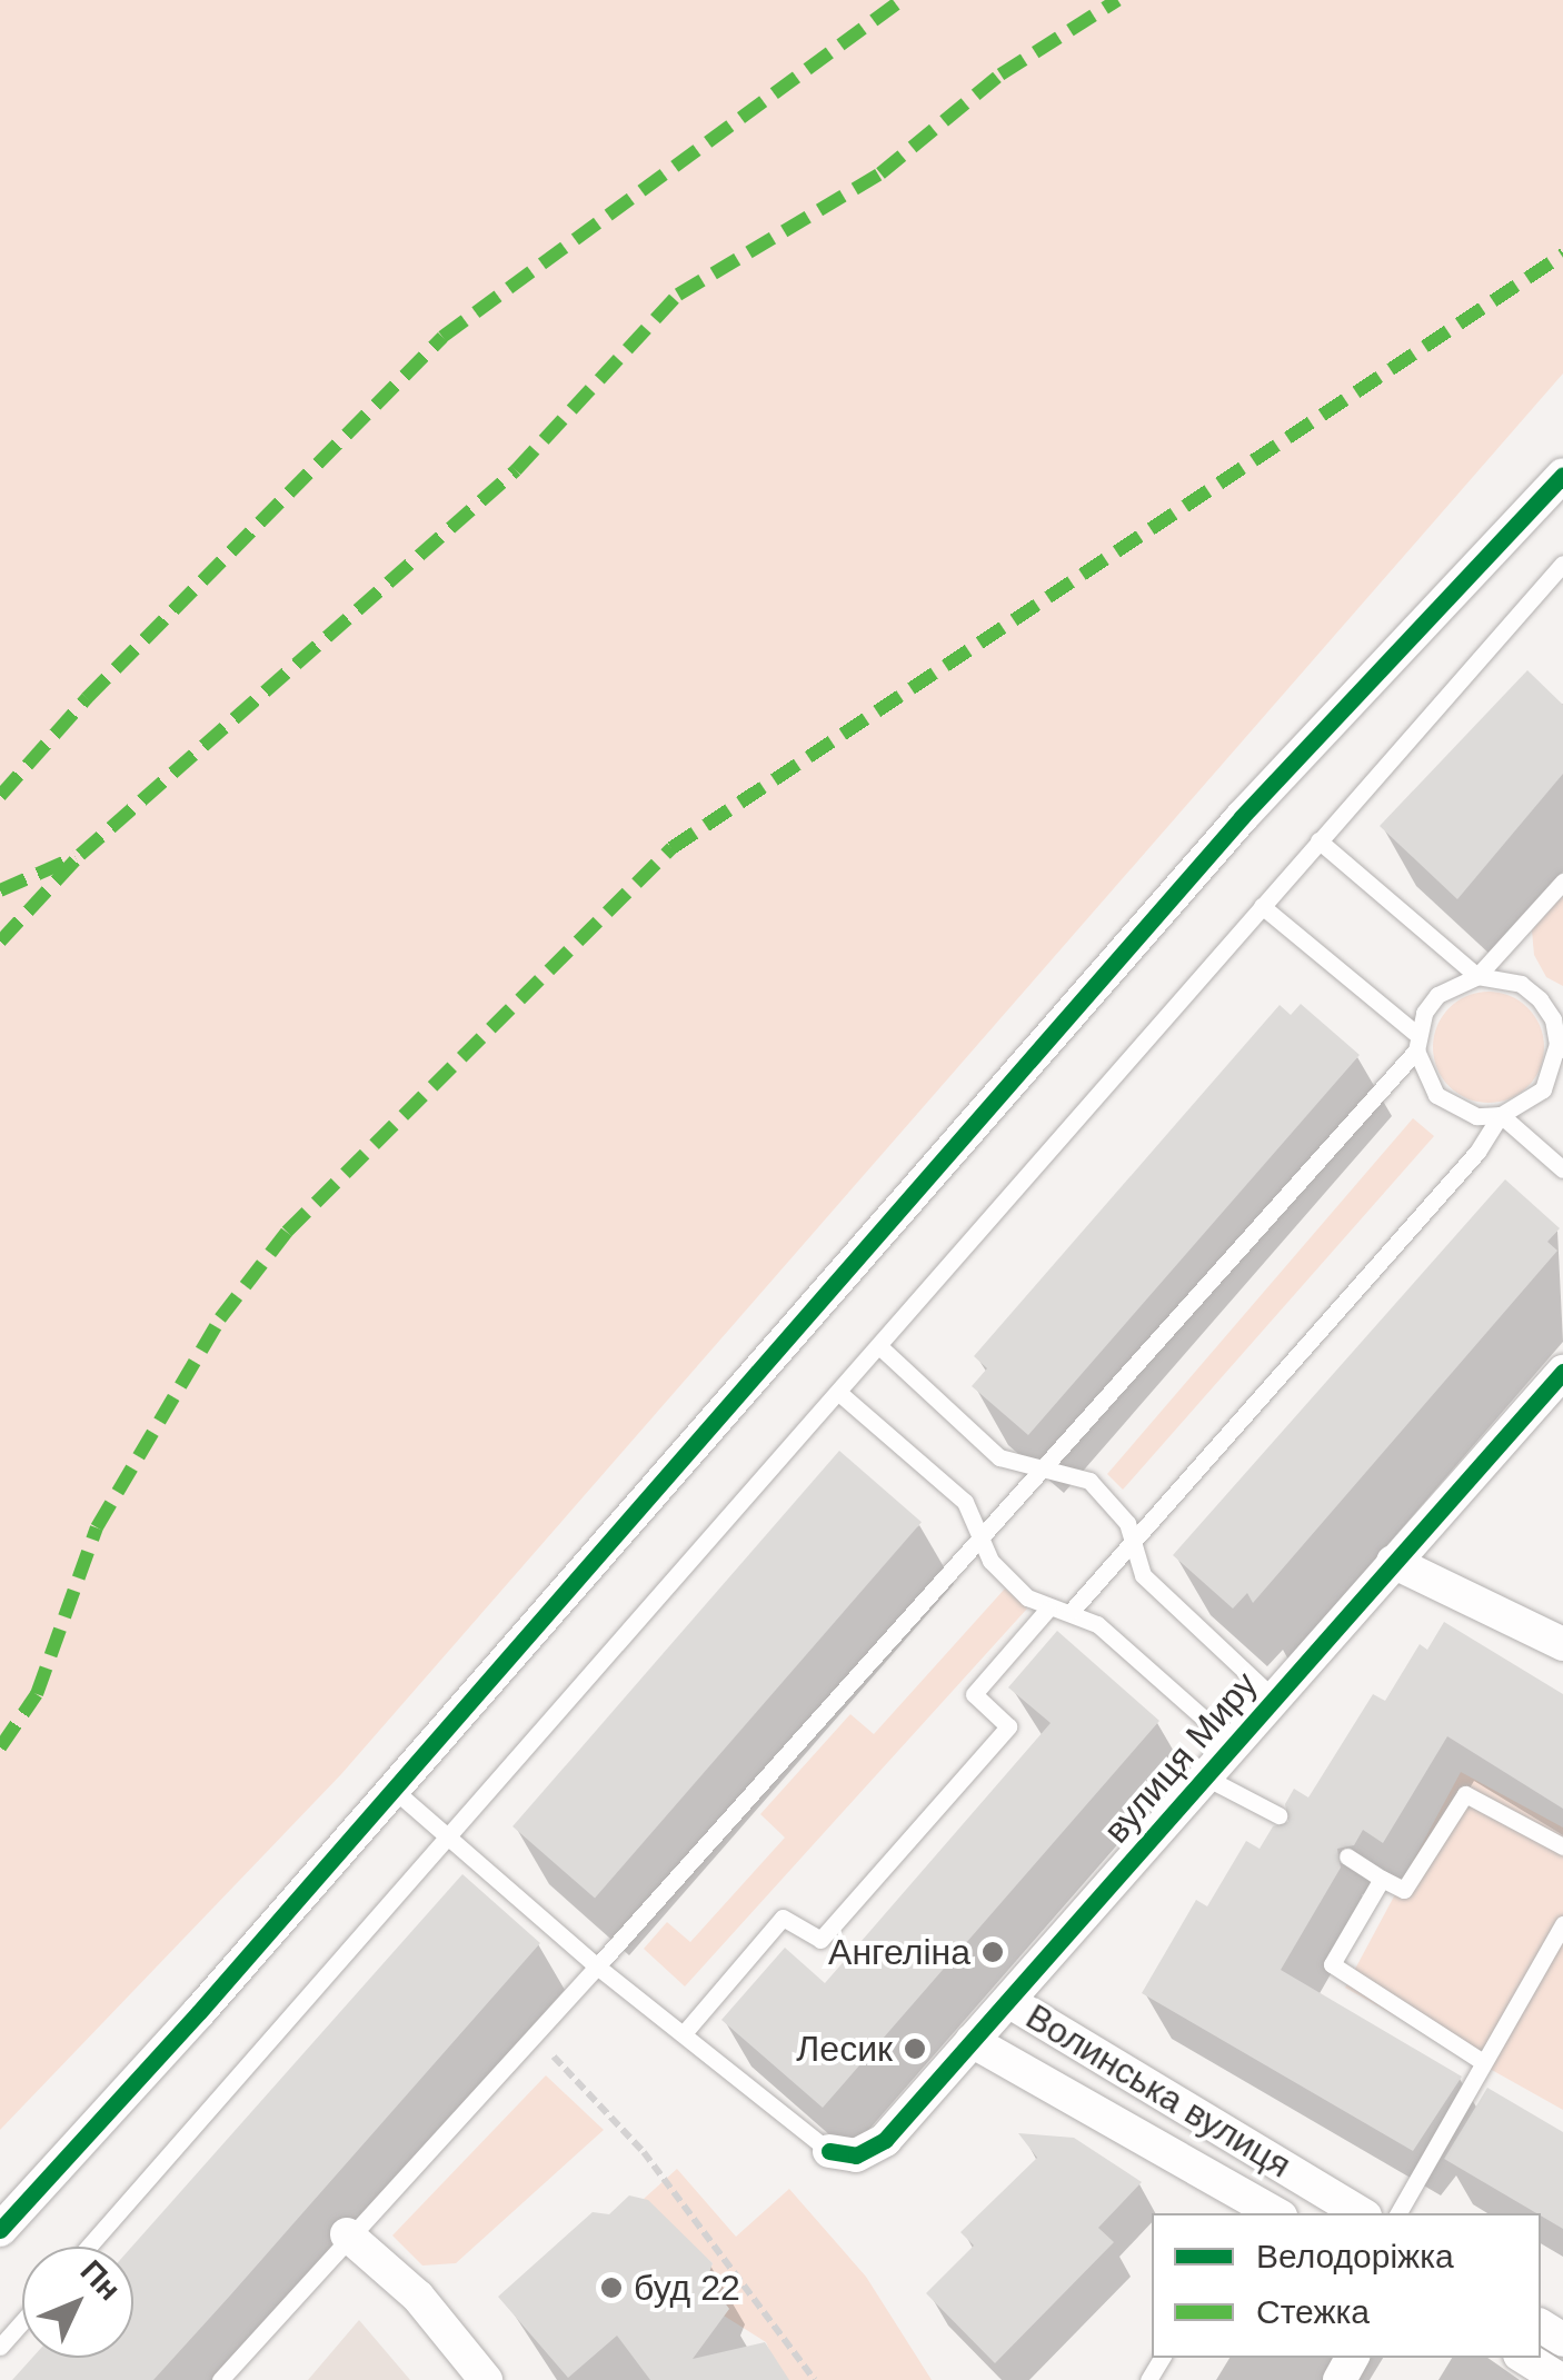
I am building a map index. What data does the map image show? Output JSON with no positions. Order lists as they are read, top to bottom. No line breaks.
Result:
{"streets":{"street":["вулиця Миру","Волинська вулиця"]},"crossings":[["вулиця Миру","Волинська вулиця"]],"places":["Ангеліна","Лесик","буд 22"],"legend":["Велодоріжка","Стежка"],"north":"top right"}
